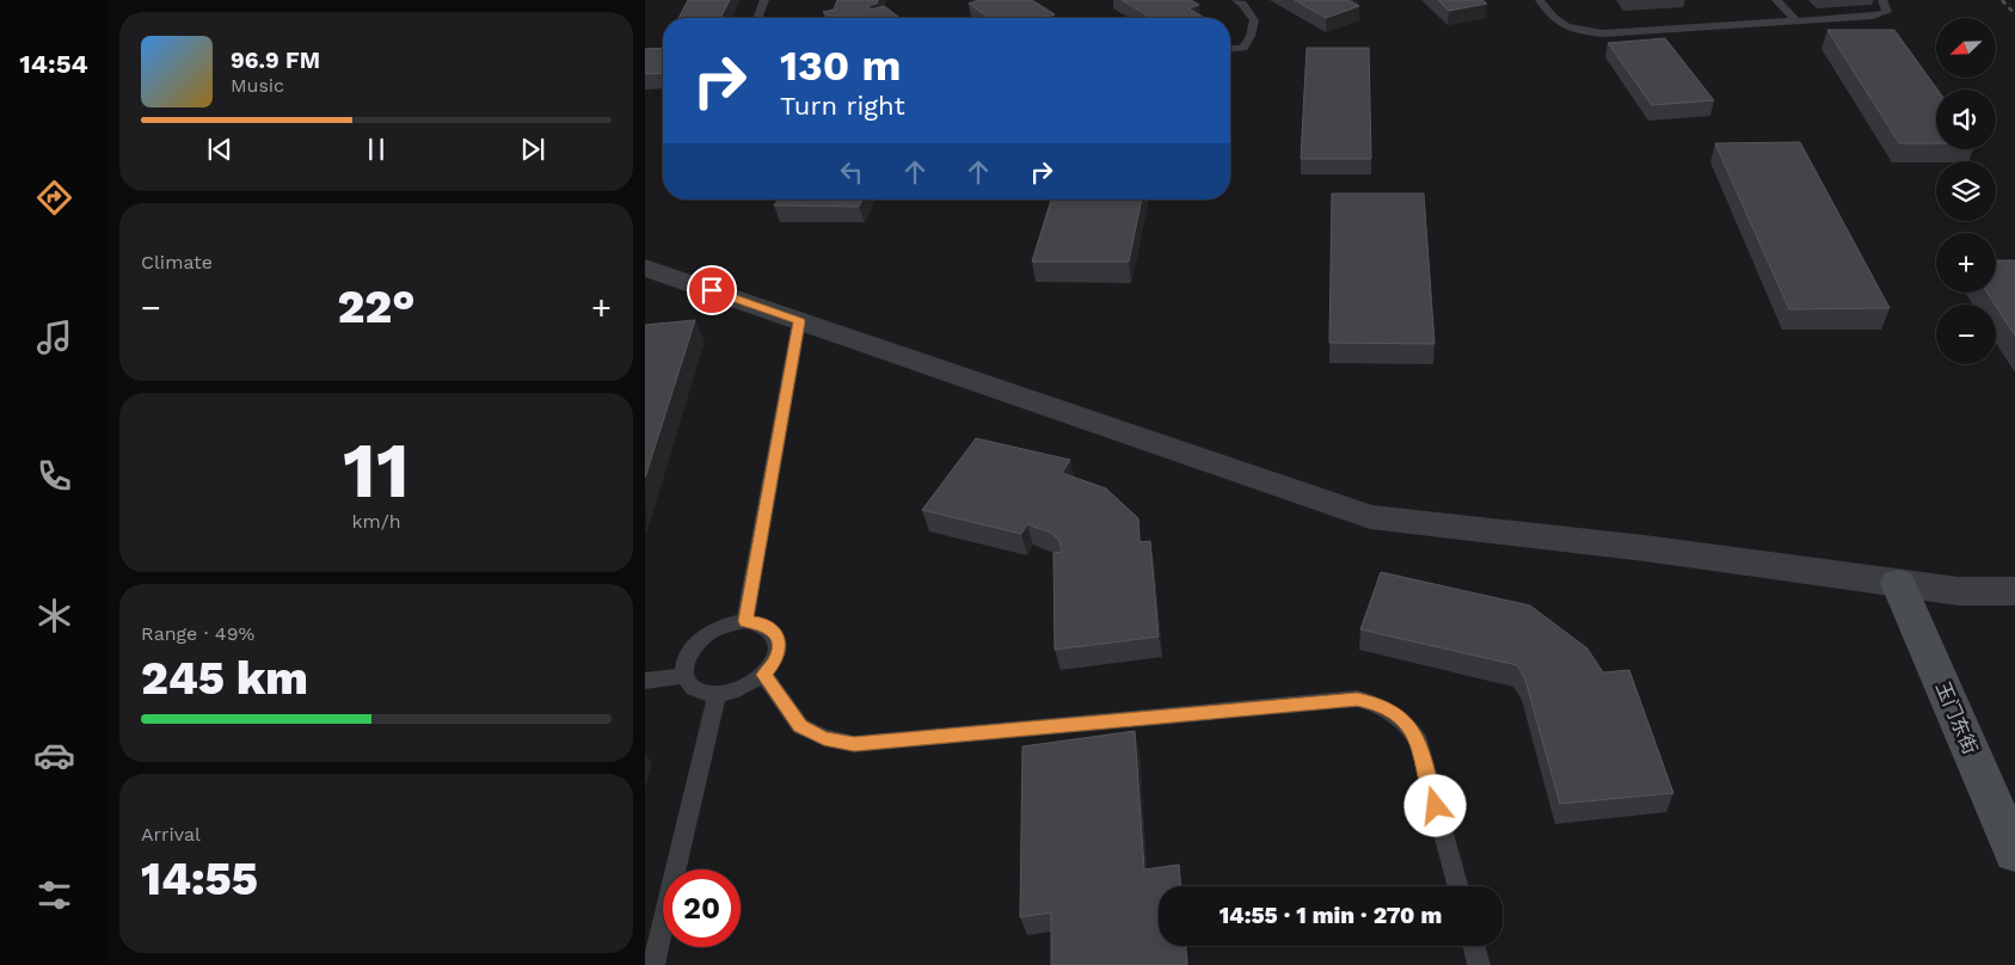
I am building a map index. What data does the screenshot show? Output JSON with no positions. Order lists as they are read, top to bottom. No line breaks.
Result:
{"streets":{"street":["玉门东街"]},"north":"bottom left","page":{"tabs":"14:54","map_buttons":["+","−"],"turn":["130 m","Turn right"],"song":["96.9 FM","Music"],"tile":["Climate",["11","km/h"],["Range · 49%","245 km"],["Arrival","14:55"]],"heat":["−","22°","+"],"limit":"20","trip":"14:55 · 1 min · 270 m"}}
